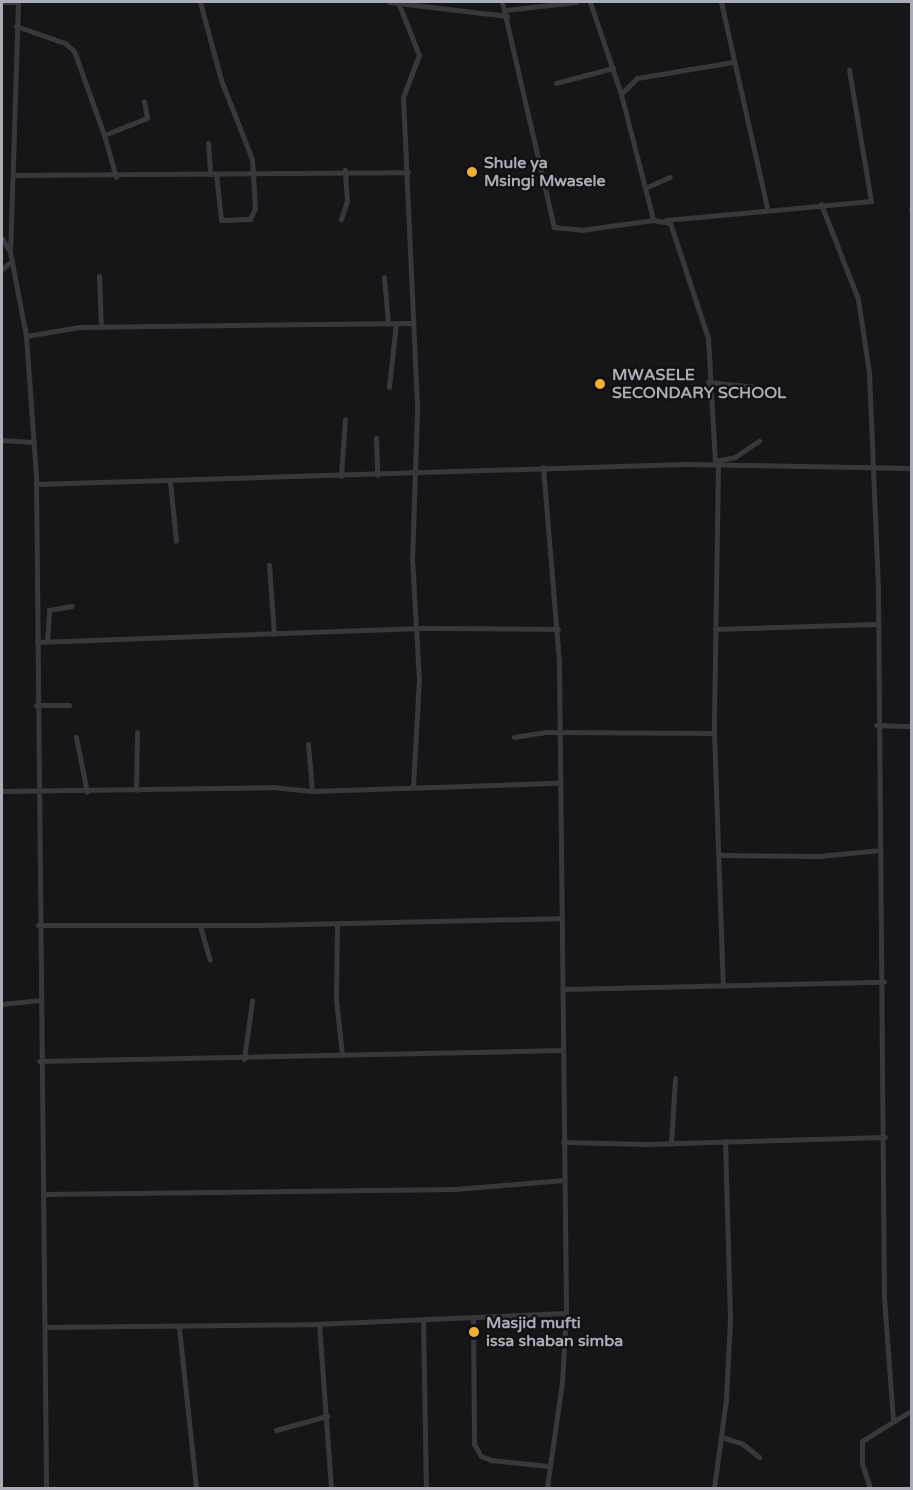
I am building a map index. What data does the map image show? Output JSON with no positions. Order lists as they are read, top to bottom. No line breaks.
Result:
{"places":["Shule ya Msingi Mwasele","MWASELE SECONDARY SCHOOL","Masjid mufti issa shaban simba"]}
